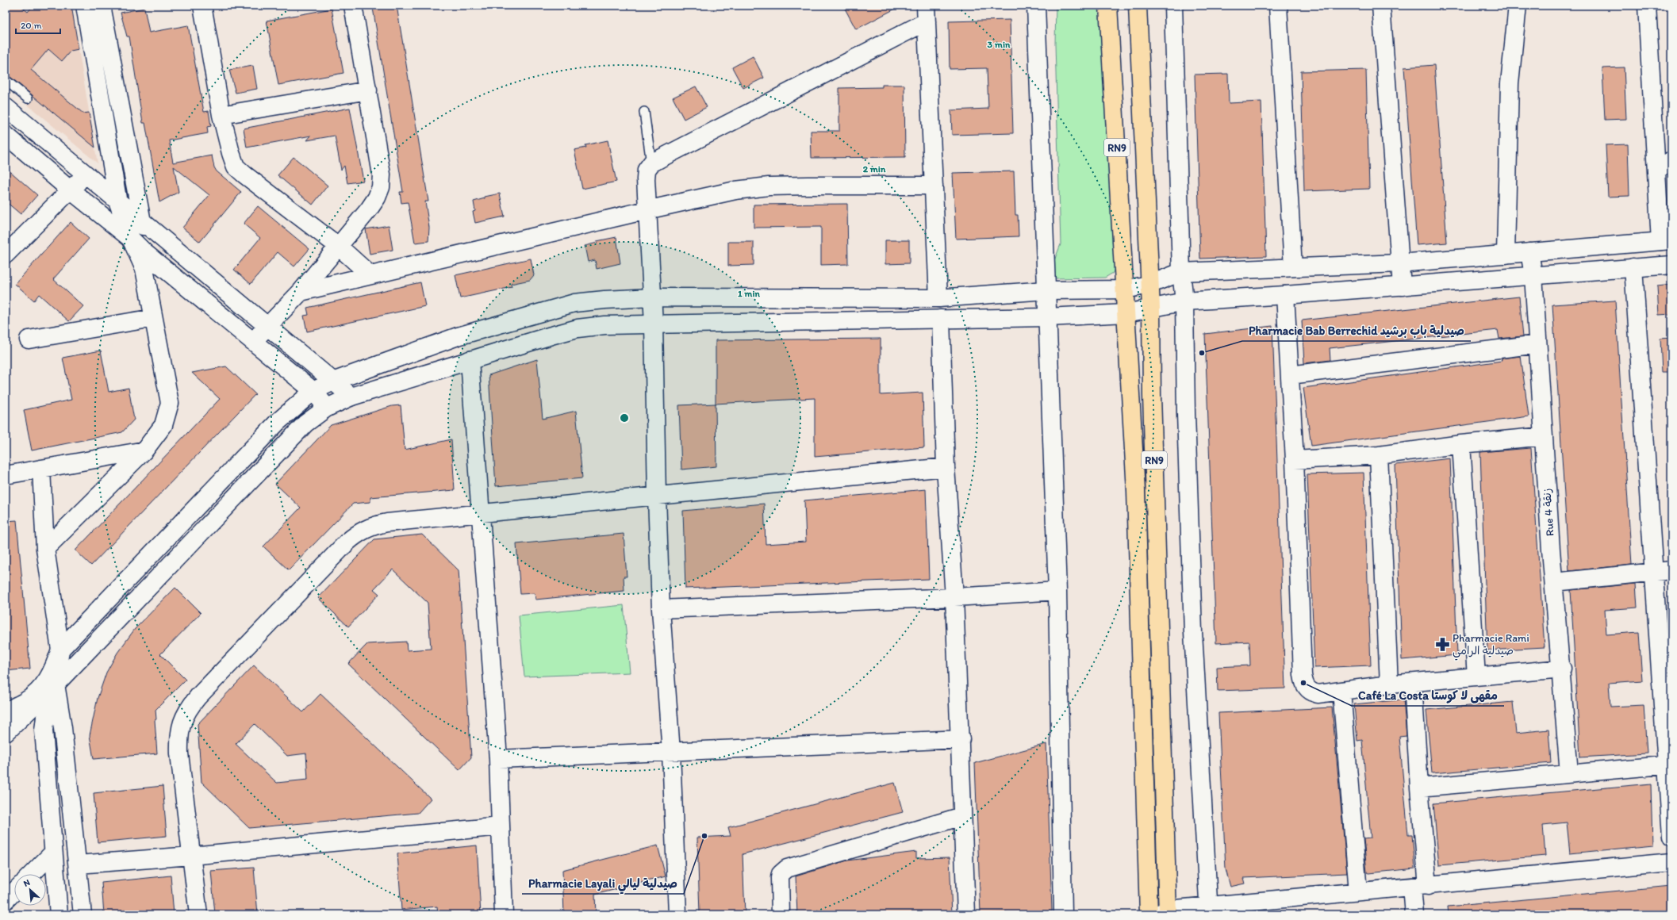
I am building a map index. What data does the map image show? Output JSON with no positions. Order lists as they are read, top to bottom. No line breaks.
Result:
{"streets":{"highway":["RN9"],"street":["Rue 4 زنقة"]},"places":{"other":["Pharmacie Bab Berrechid صيدلية باب برشيد","Café La Costa مقهى لا كوستا","Pharmacie Layali صيدلية ليالي"],"pharmacy":["Pharmacie Rami صيدلية الرامي"]},"scale_bar":"20 m","north":"top left","rings":["3 min","2 min","1 min"]}
